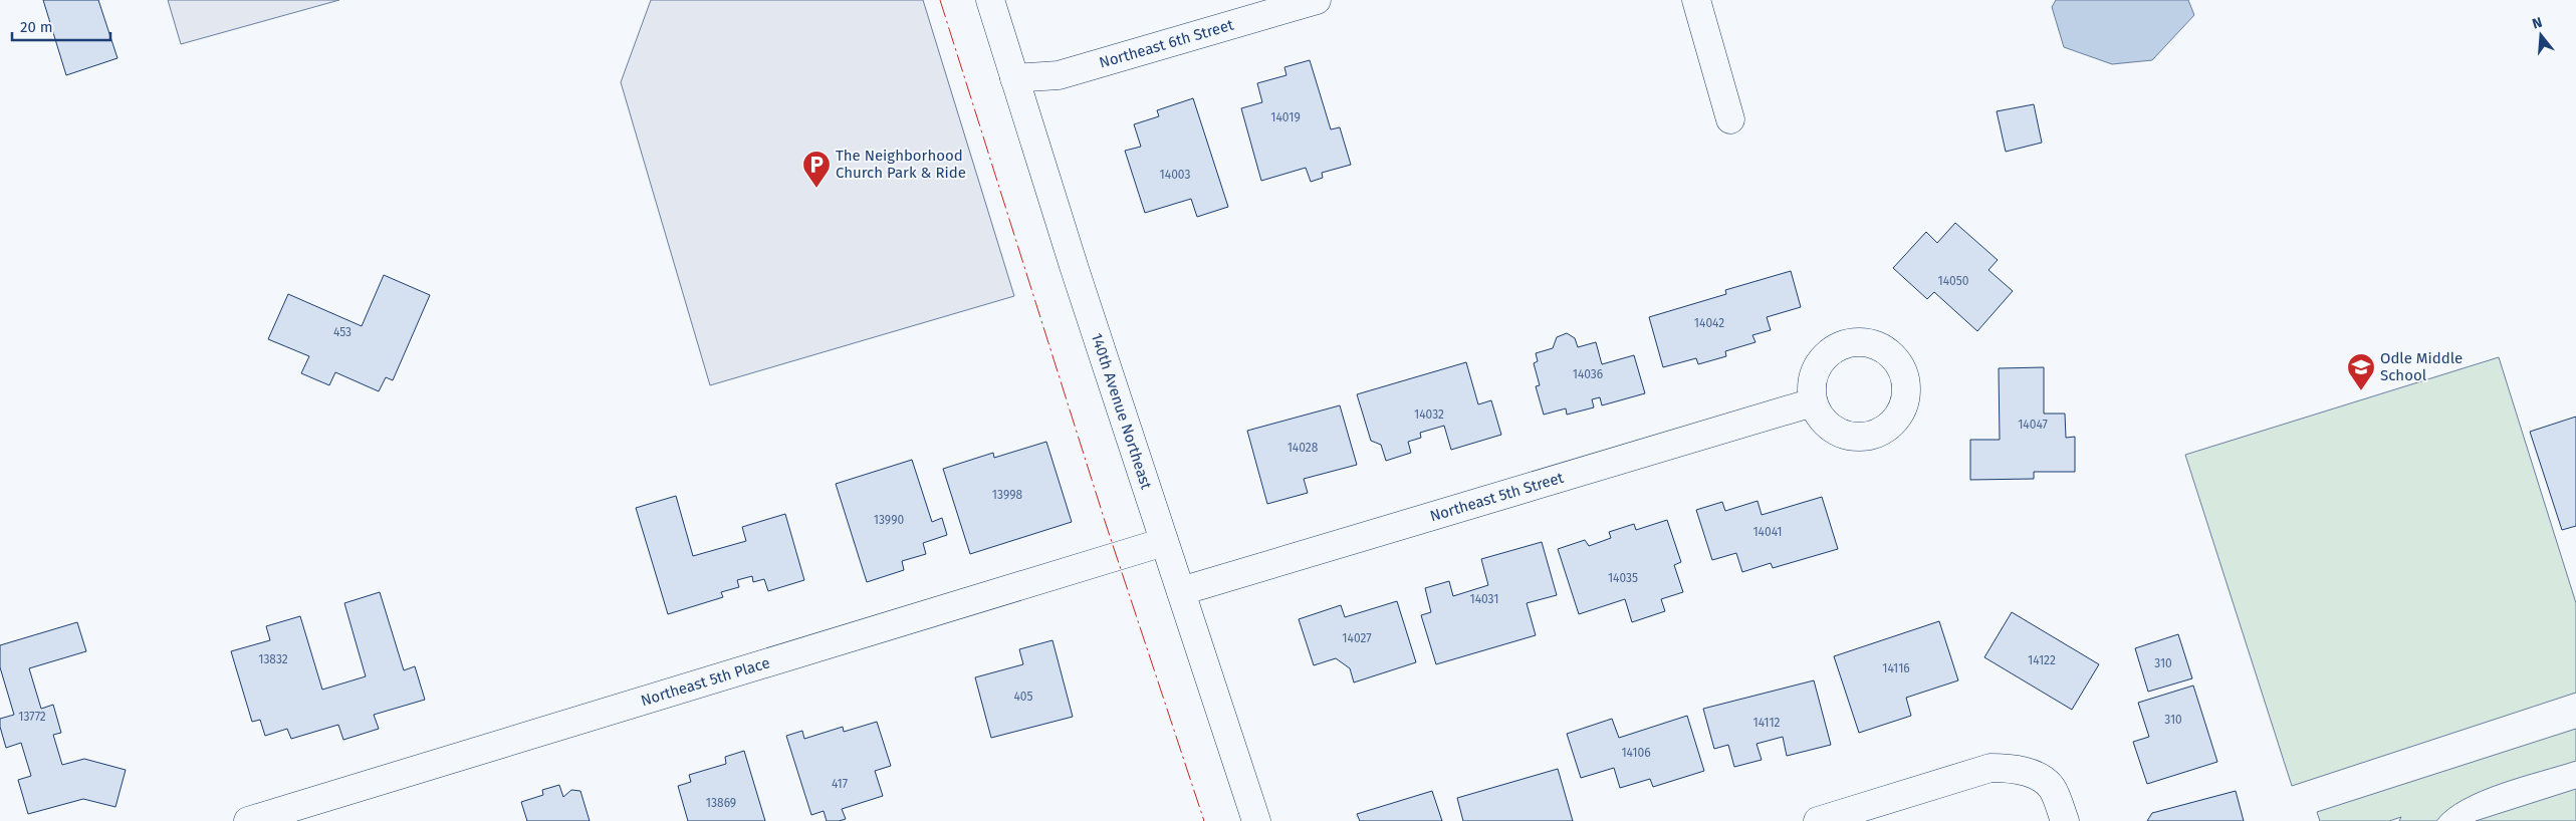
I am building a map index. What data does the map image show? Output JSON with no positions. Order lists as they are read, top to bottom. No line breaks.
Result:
{"streets":{"street":["Northeast 6th Street","140th Avenue Northeast","Northeast 5th Street","Northeast 5th Place"]},"crossings":[["Northeast 6th Street","140th Avenue Northeast"],["140th Avenue Northeast","Northeast 5th Street"],["140th Avenue Northeast","Northeast 5th Place"]],"places":{"parking":["The Neighborhood Church Park & Ride"],"school or university":["Odle Middle School"]},"house_numbers":["14019","14003","14050","14042","453","14036","14032","14047","14028","13998","13990","14041","14035","14031","14027","13832","14122","310","14116","405","13772","310","14112","14106","417","13869"],"scale_bar":"20 m","north":"top"}
